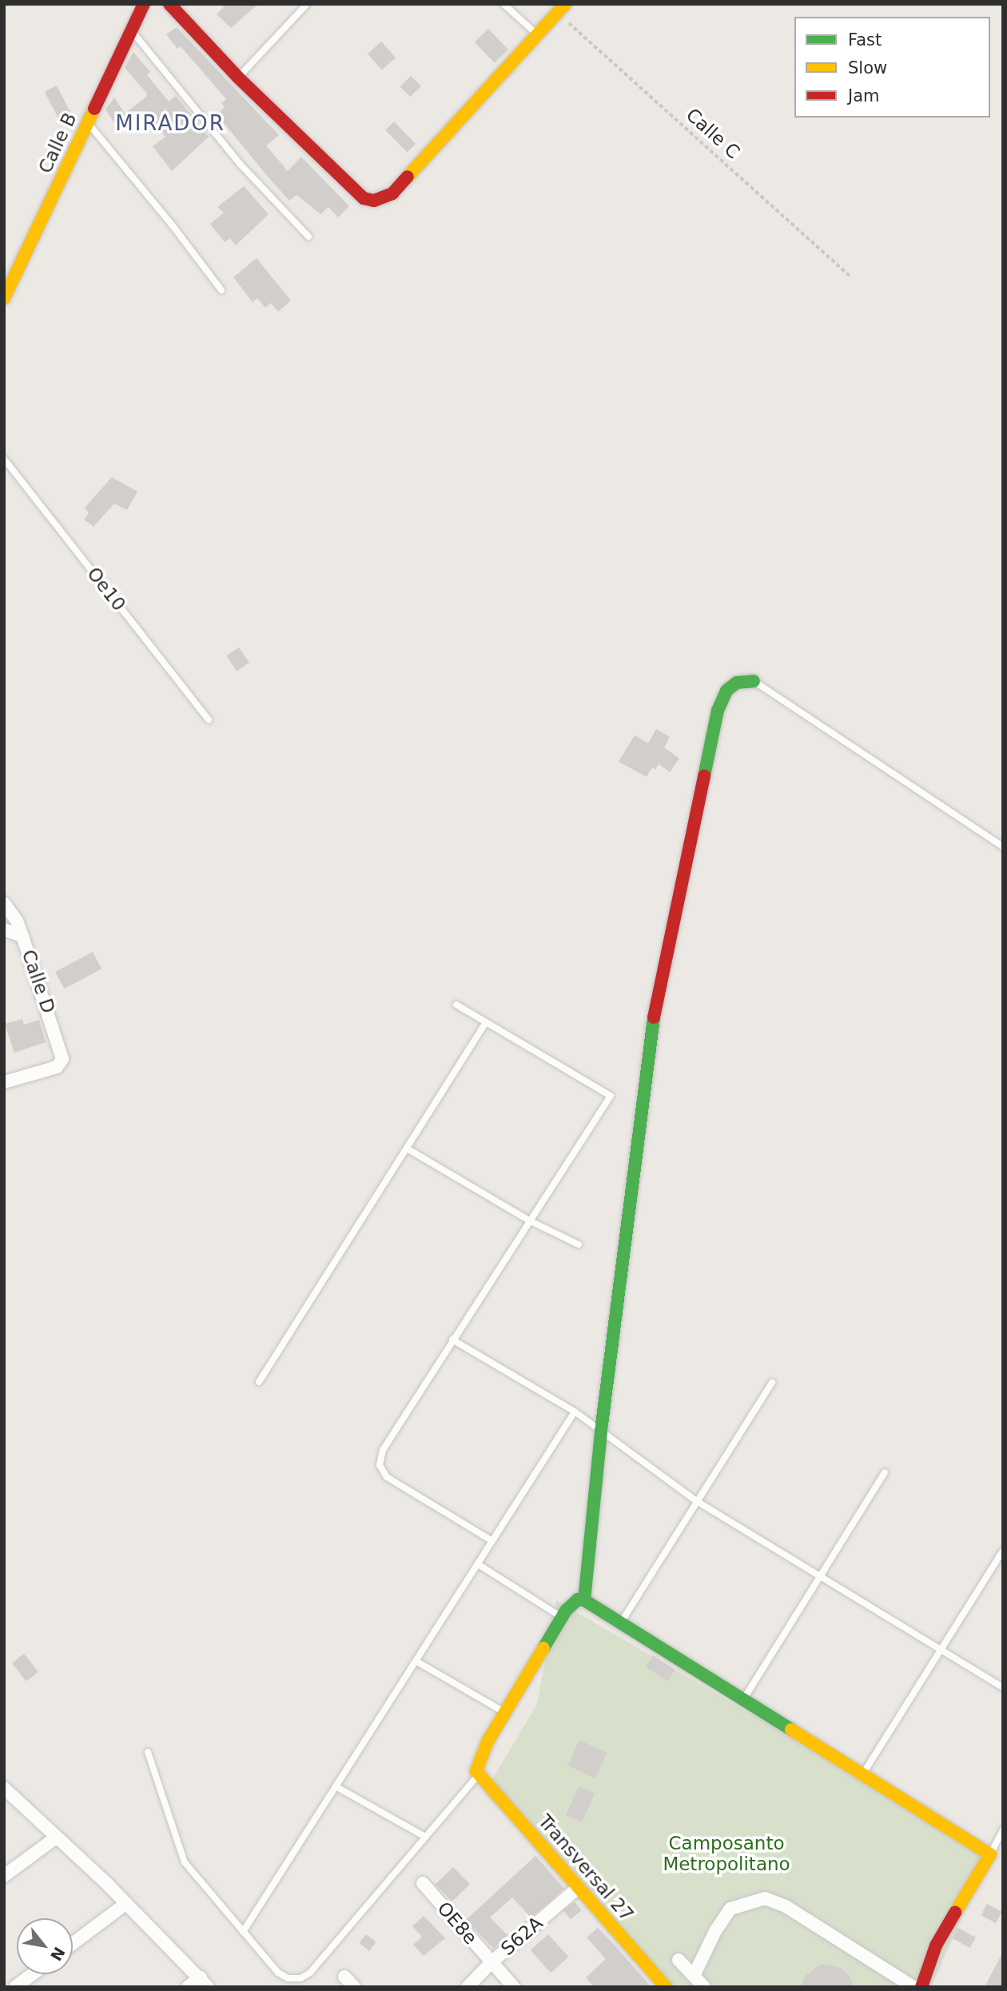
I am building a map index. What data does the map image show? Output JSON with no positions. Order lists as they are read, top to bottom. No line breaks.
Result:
{"streets":{"street":["Calle B","Calle D","Transversal 27","OE8e","S62A"],"lane":["Oe10"],"path":["Calle C"]},"crossings":[["Transversal 27","S62A"],["OE8e","S62A"]],"districts":["MIRADOR"],"parks":["Camposanto Metropolitano"],"legend":["Fast","Slow","Jam"],"north":"bottom right"}
